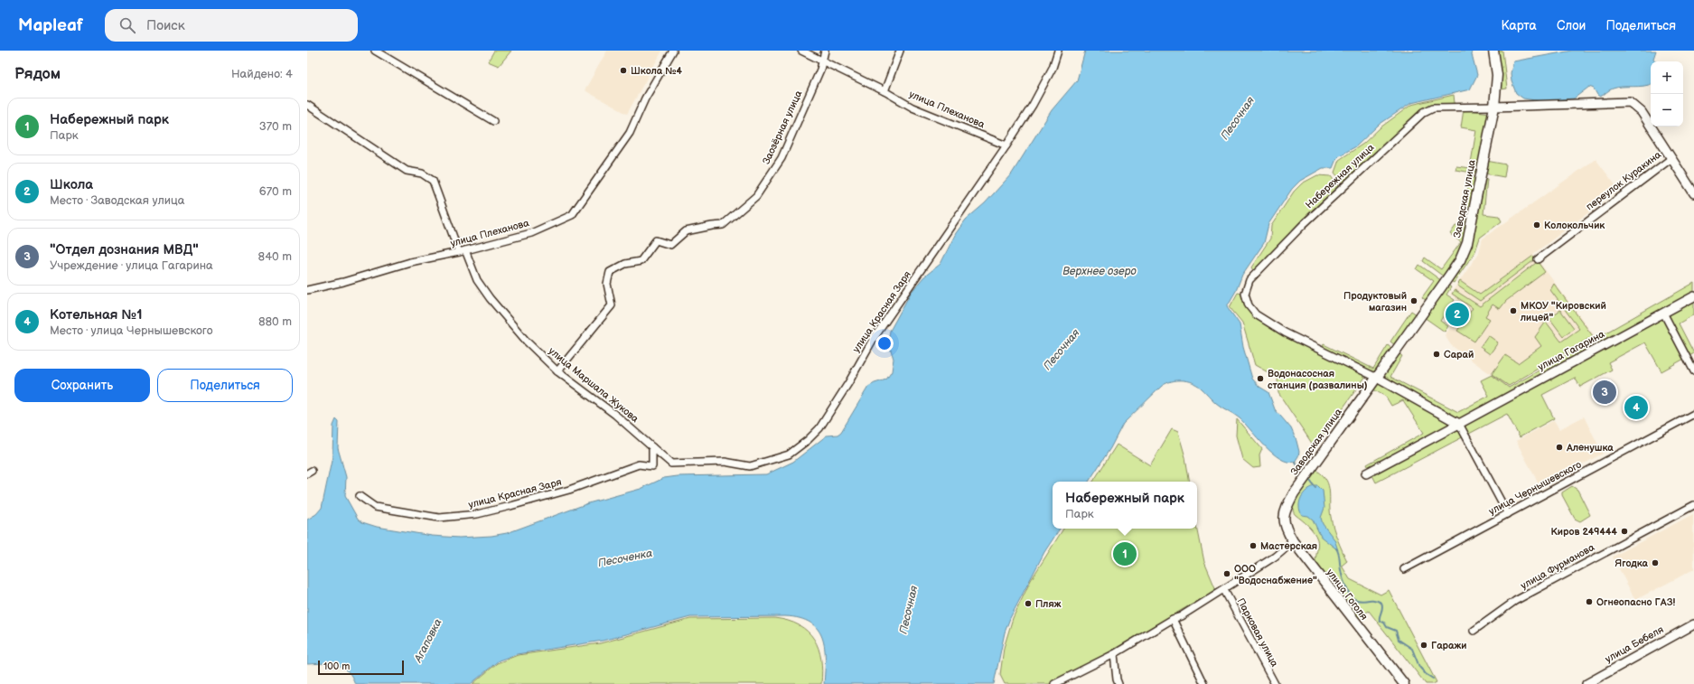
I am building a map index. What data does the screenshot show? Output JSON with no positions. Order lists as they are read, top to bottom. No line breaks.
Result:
{"streets":{"main road":["Заводская улица","улица Гоголя"],"street":["улица Плеханова","Заозёрная улица","Набережная улица","переулок Куракина","улица Красная Заря","улица Гагарина","улица Маршала Жукова","улица Чернышевского","улица Фурманова","Парковая улица","улица Бебеля"]},"crossings":[["улица Плеханова","Заозёрная улица"],["улица Плеханова","улица Красная Заря"],["улица Плеханова","улица Маршала Жукова"],["Заозёрная улица","улица Маршала Жукова"],["Набережная улица","переулок Куракина"],["Набережная улица","Заводская улица"],["Заводская улица","улица Гоголя"],["улица Красная Заря","улица Маршала Жукова"]],"water":["Песочная","Верхнее озеро","Песоченка","Агаповка"],"places":["Школа №4","Колокольчик","Продуктовый магазин","МКОУ \"Кировский лицей\"","Сарай","Водонасосная станция (развалины)","Аленушка","Киров 249444","Мастерская","Ягодка","ООО \"Водоснабжение\"","Огнеопасно ГАЗ!","Пляж","Гаражи"],"scale_bar":"100 m","page":{"header":"Mapleaf","search":"Поиск","nav":["Карта","Слои","Поделиться"],"heading":["Рядом","Найдено: 4"],"map_buttons":["+","−"],"list":[{"mark":"1","name":"Набережный парк","note":"Парк","value":"370 m"},{"mark":"2","name":"Школа","note":"Место · Заводская улица","value":"670 m"},{"mark":"3","name":"\"Отдел дознания МВД\"","note":"Учреждение · улица Гагарина","value":"840 m"},{"mark":"4","name":"Котельная №1","note":"Место · улица Чернышевского","value":"880 m"}],"pins":["2","3","4","1"],"buttons":["Сохранить","Поделиться"],"popup":["Набережный парк","Парк"],"scale":"100 m"}}
